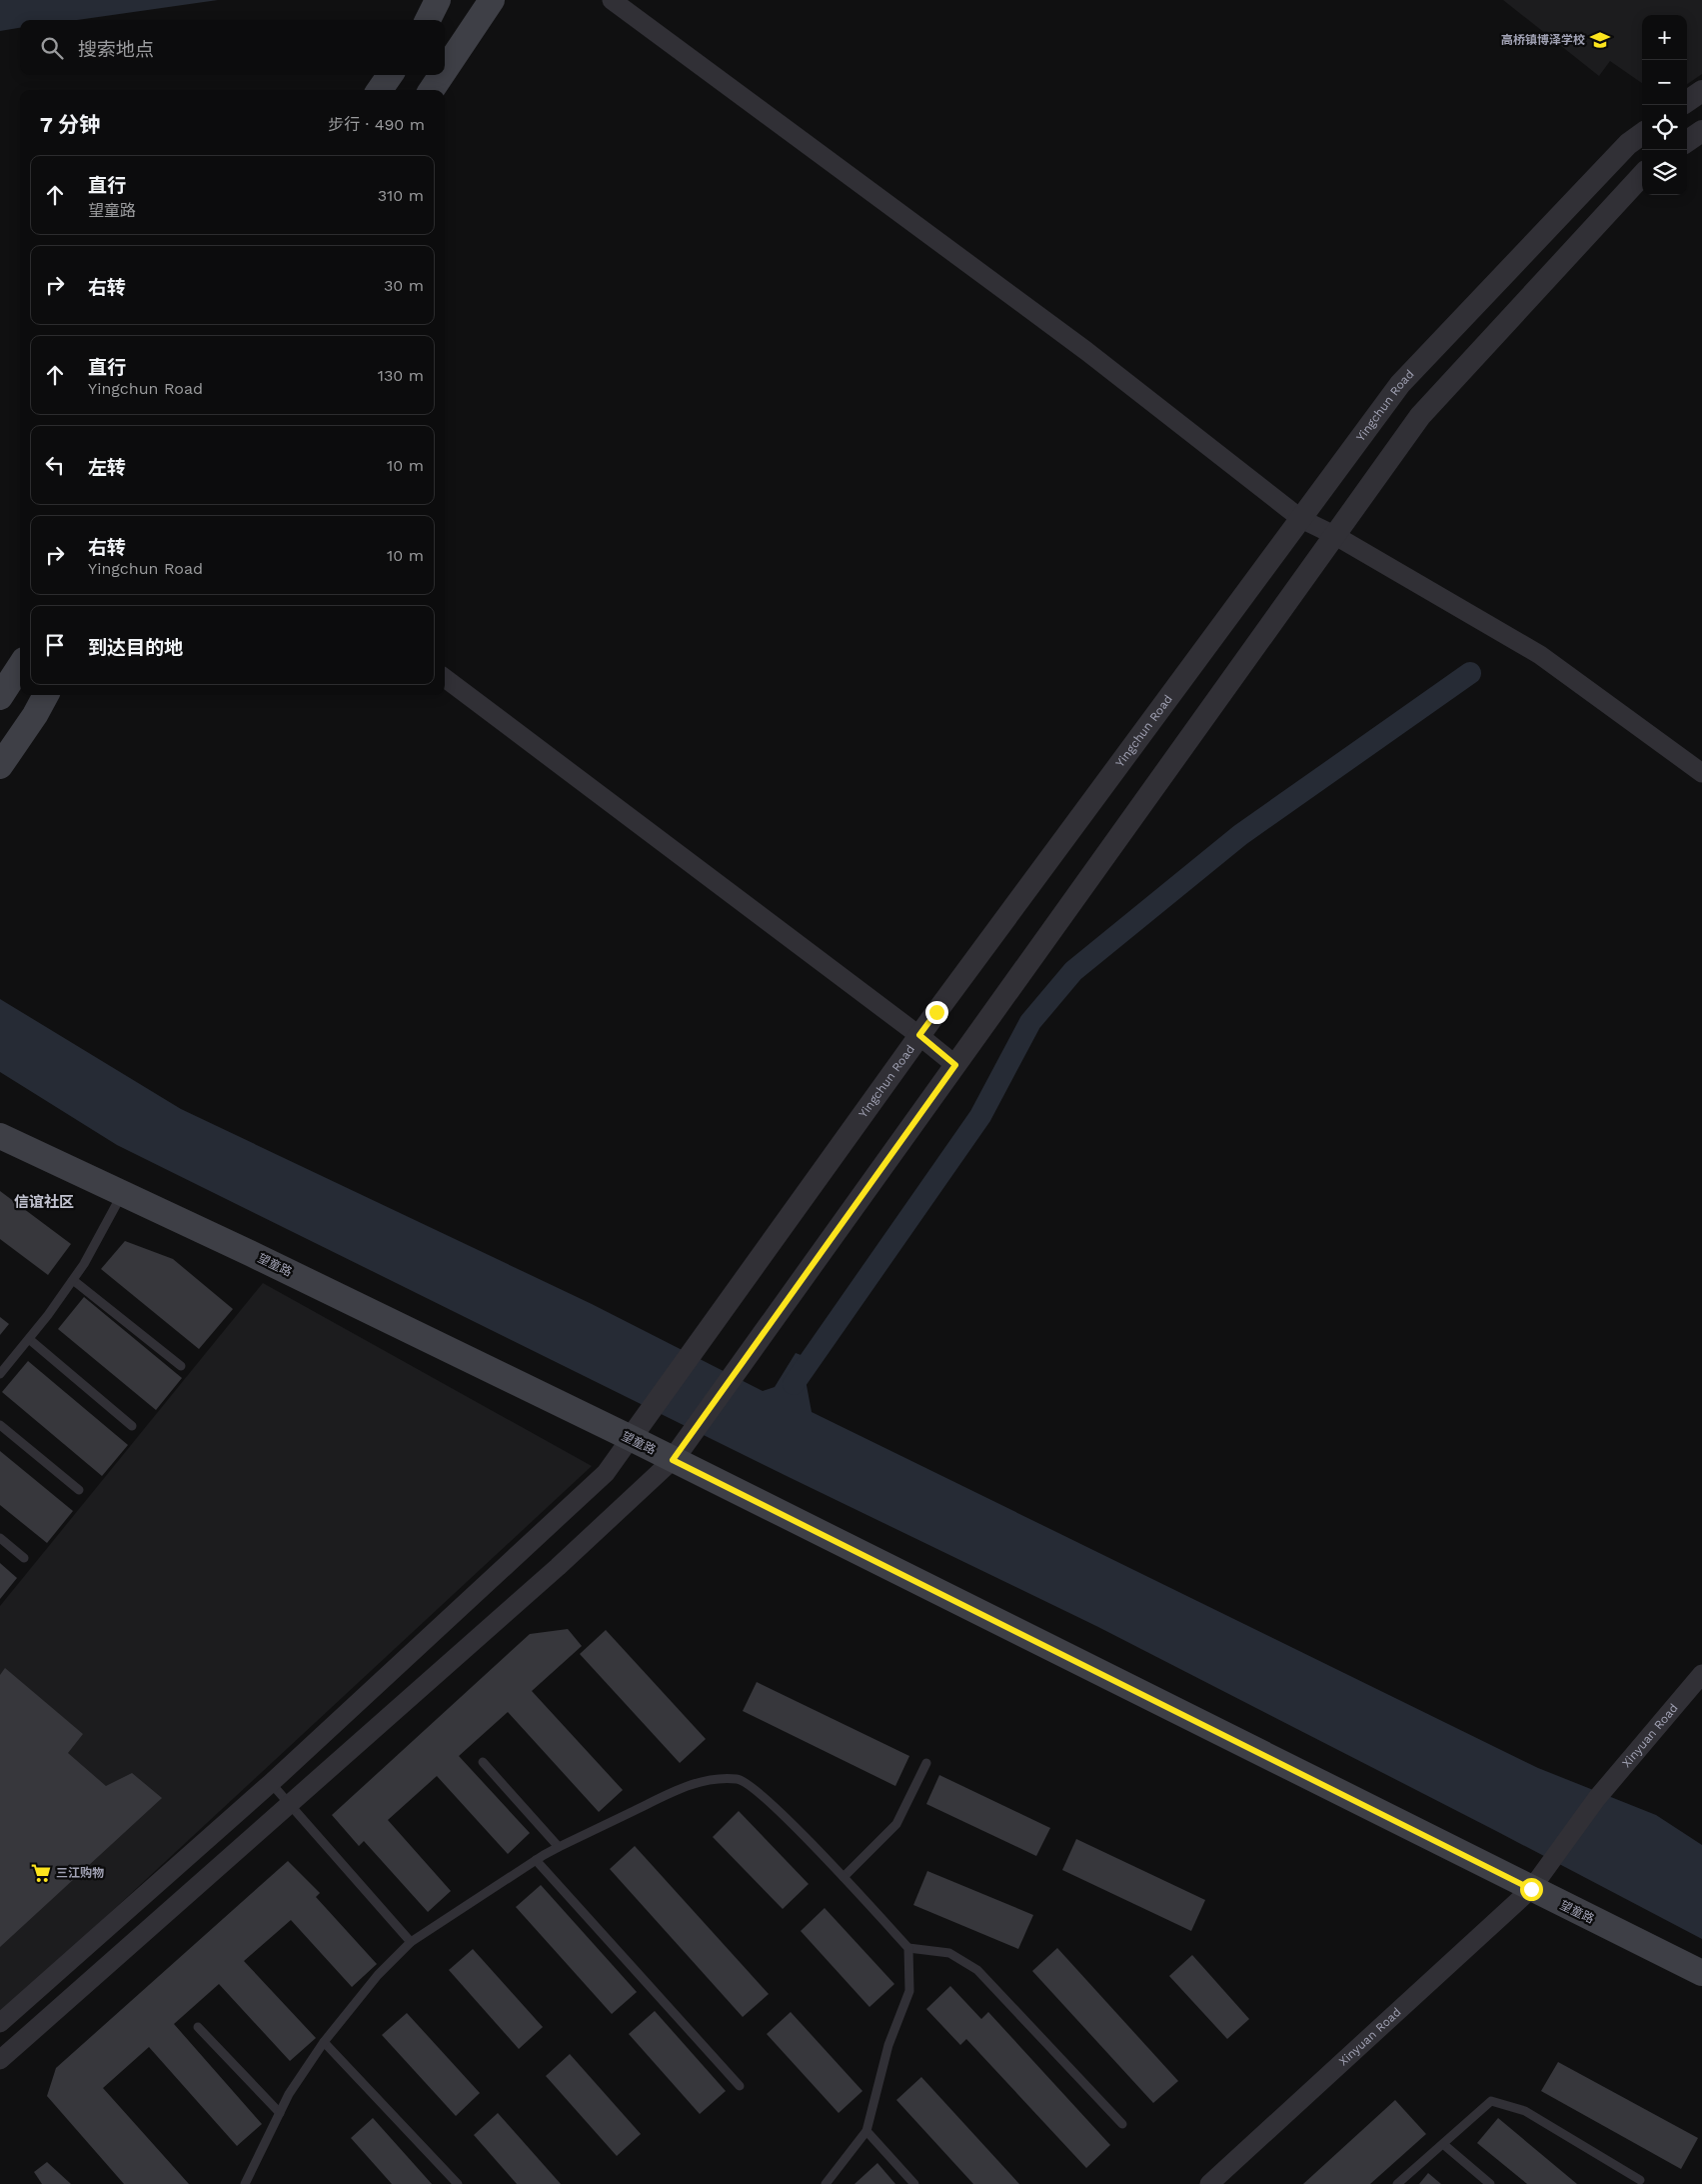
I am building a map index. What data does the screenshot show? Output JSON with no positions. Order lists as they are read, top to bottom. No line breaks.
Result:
{"streets":{"main road":["望童路"],"street":["Yingchun Road","Xinyuan Road"]},"crossings":[["Yingchun Road","望童路"],["望童路","Xinyuan Road"]],"districts":["信谊社区"],"places":{"school or university":["高桥镇博泽学校"],"supermarket":["三江购物"]},"page":{"map_buttons":["+","−"],"search":"搜索地点","heading":["7 分钟","步行 · 490 m"],"list":[["直行","望童路","310 m"],["右转","30 m"],["直行","Yingchun Road","130 m"],["左转","10 m"],["右转","Yingchun Road","10 m"],"到达目的地"]}}
